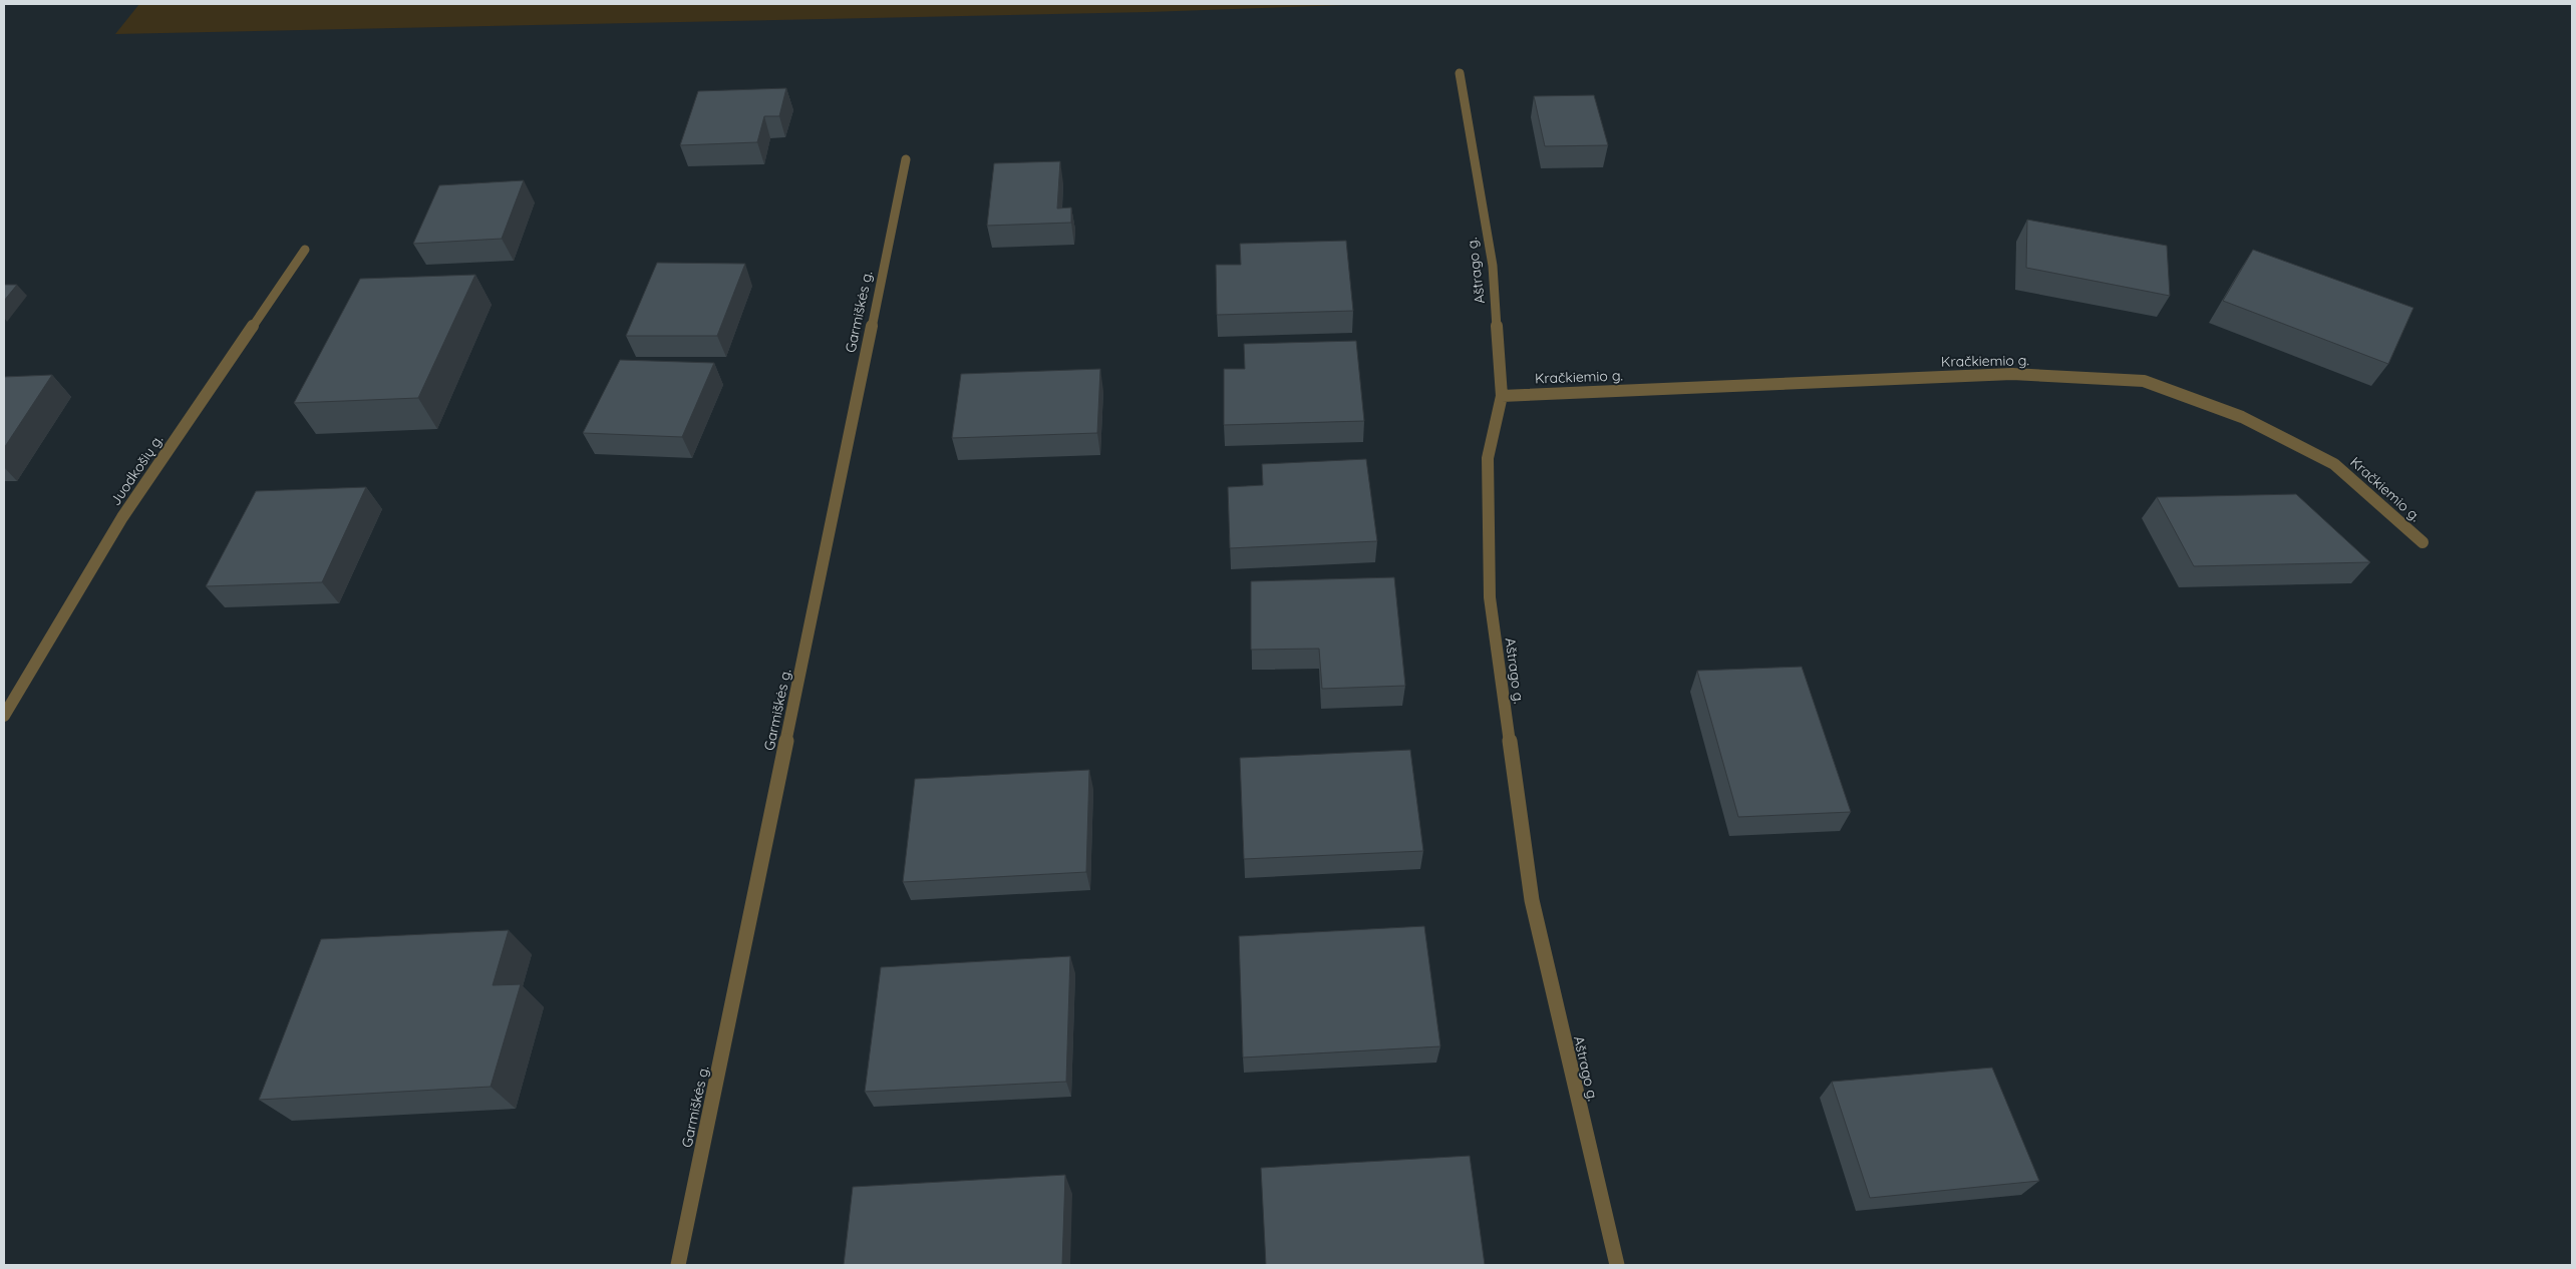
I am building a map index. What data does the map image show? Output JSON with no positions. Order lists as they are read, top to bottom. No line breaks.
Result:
{"streets":{"street":["Aštrago g.","Garmiškės g.","Kračkiemio g.","Juodkošių g."]},"crossings":[["Aštrago g.","Kračkiemio g."]]}
